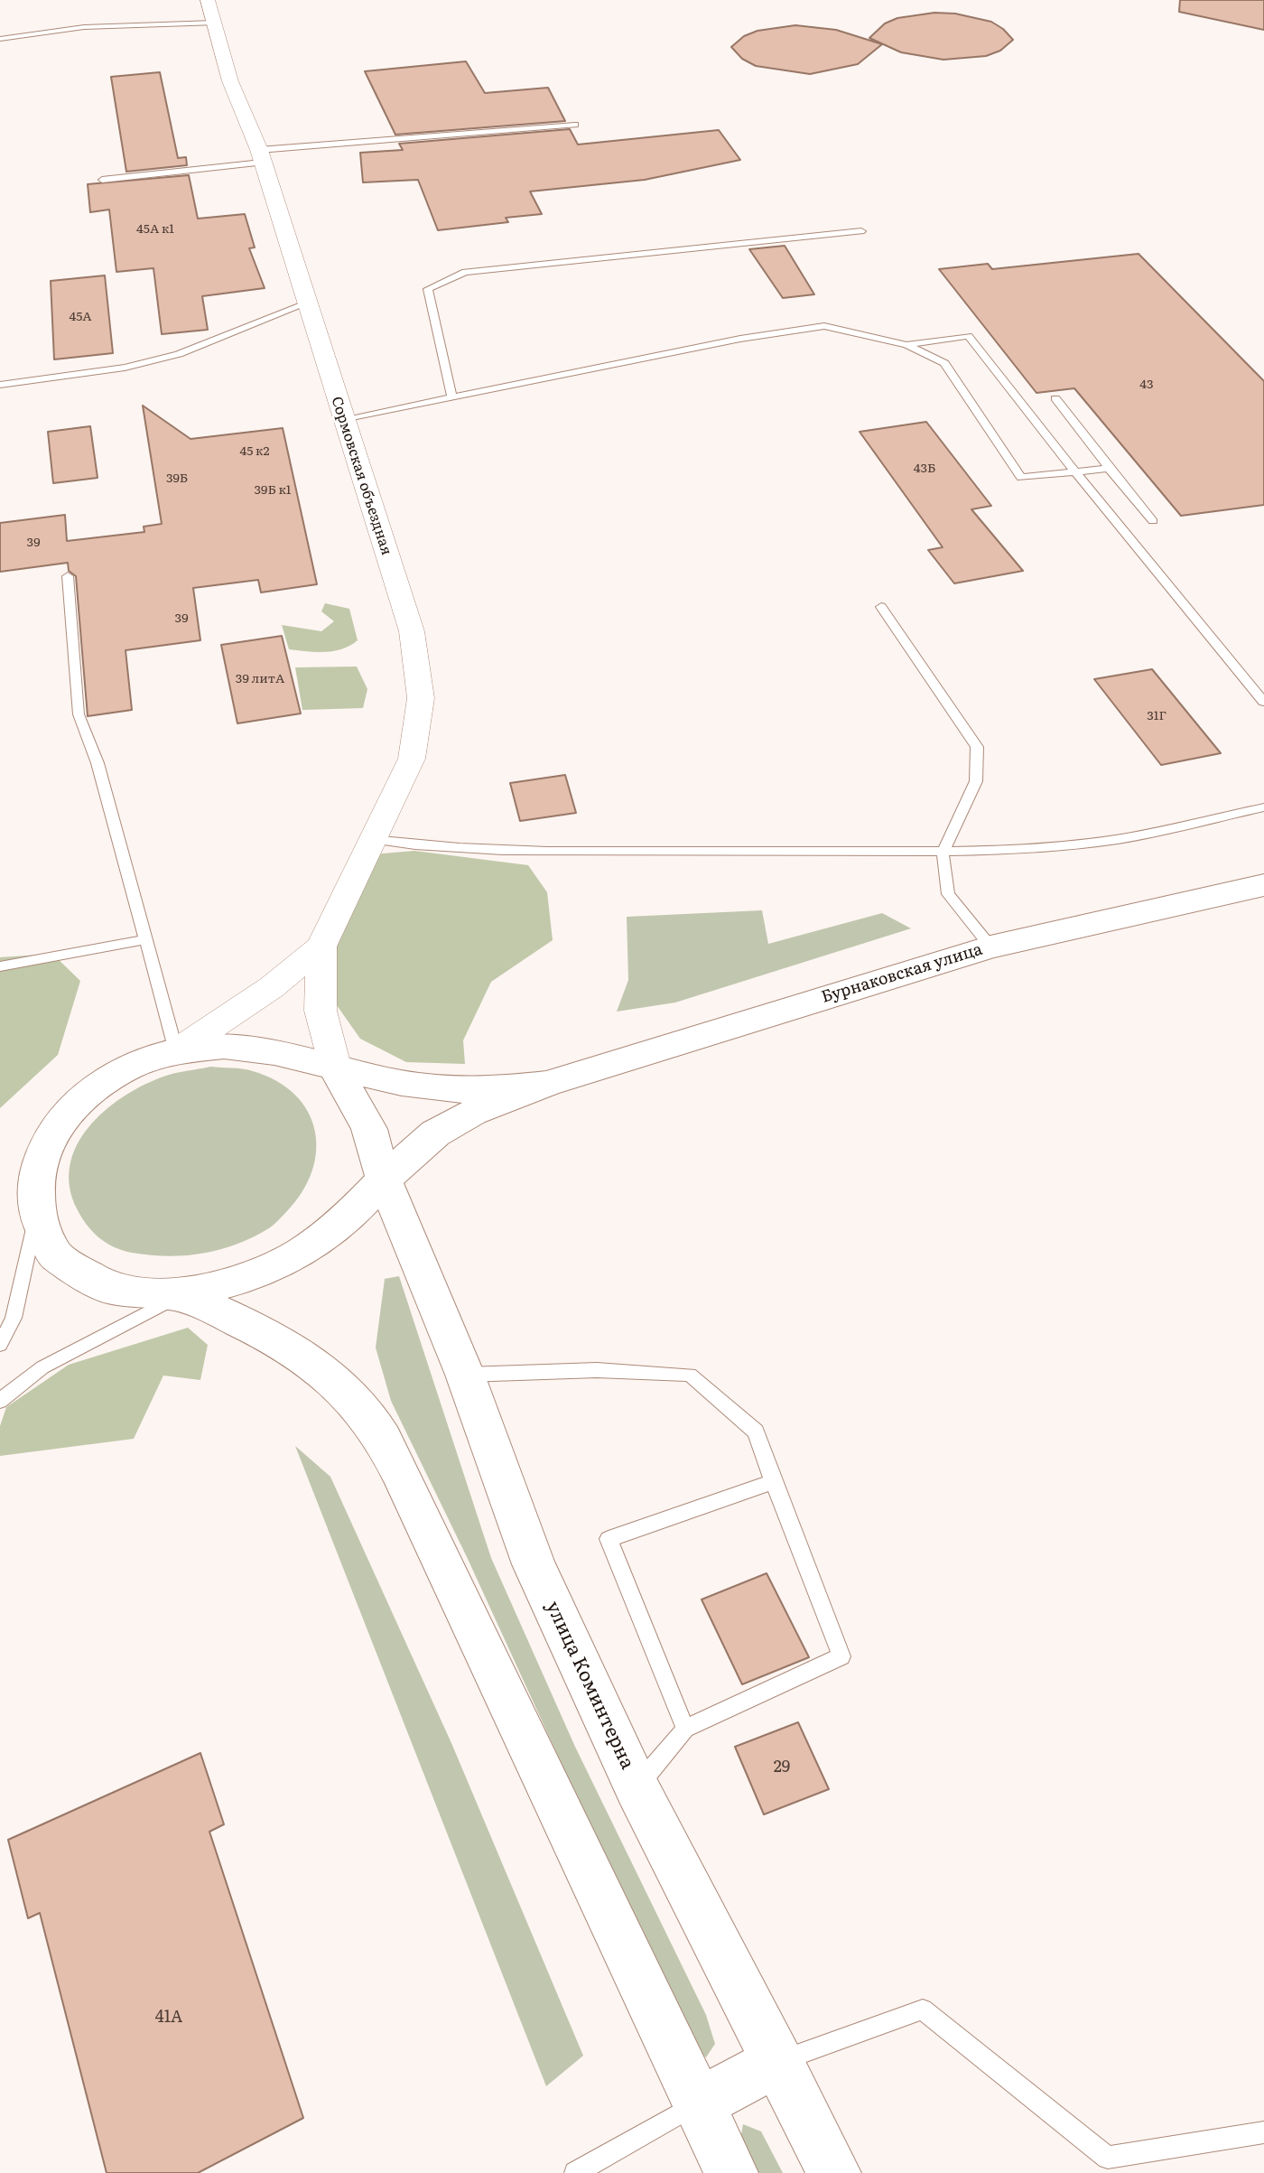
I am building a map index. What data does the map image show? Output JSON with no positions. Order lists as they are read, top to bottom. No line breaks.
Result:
{"streets":{"main road":["Бурнаковская улица","улица Коминтерна"],"street":["Сормовская объездная"]},"house_numbers":["45А к1","45А","43","45 к2","43Б","39Б","39Б к1","39","39","39 литА","31Г","29","41А"]}
